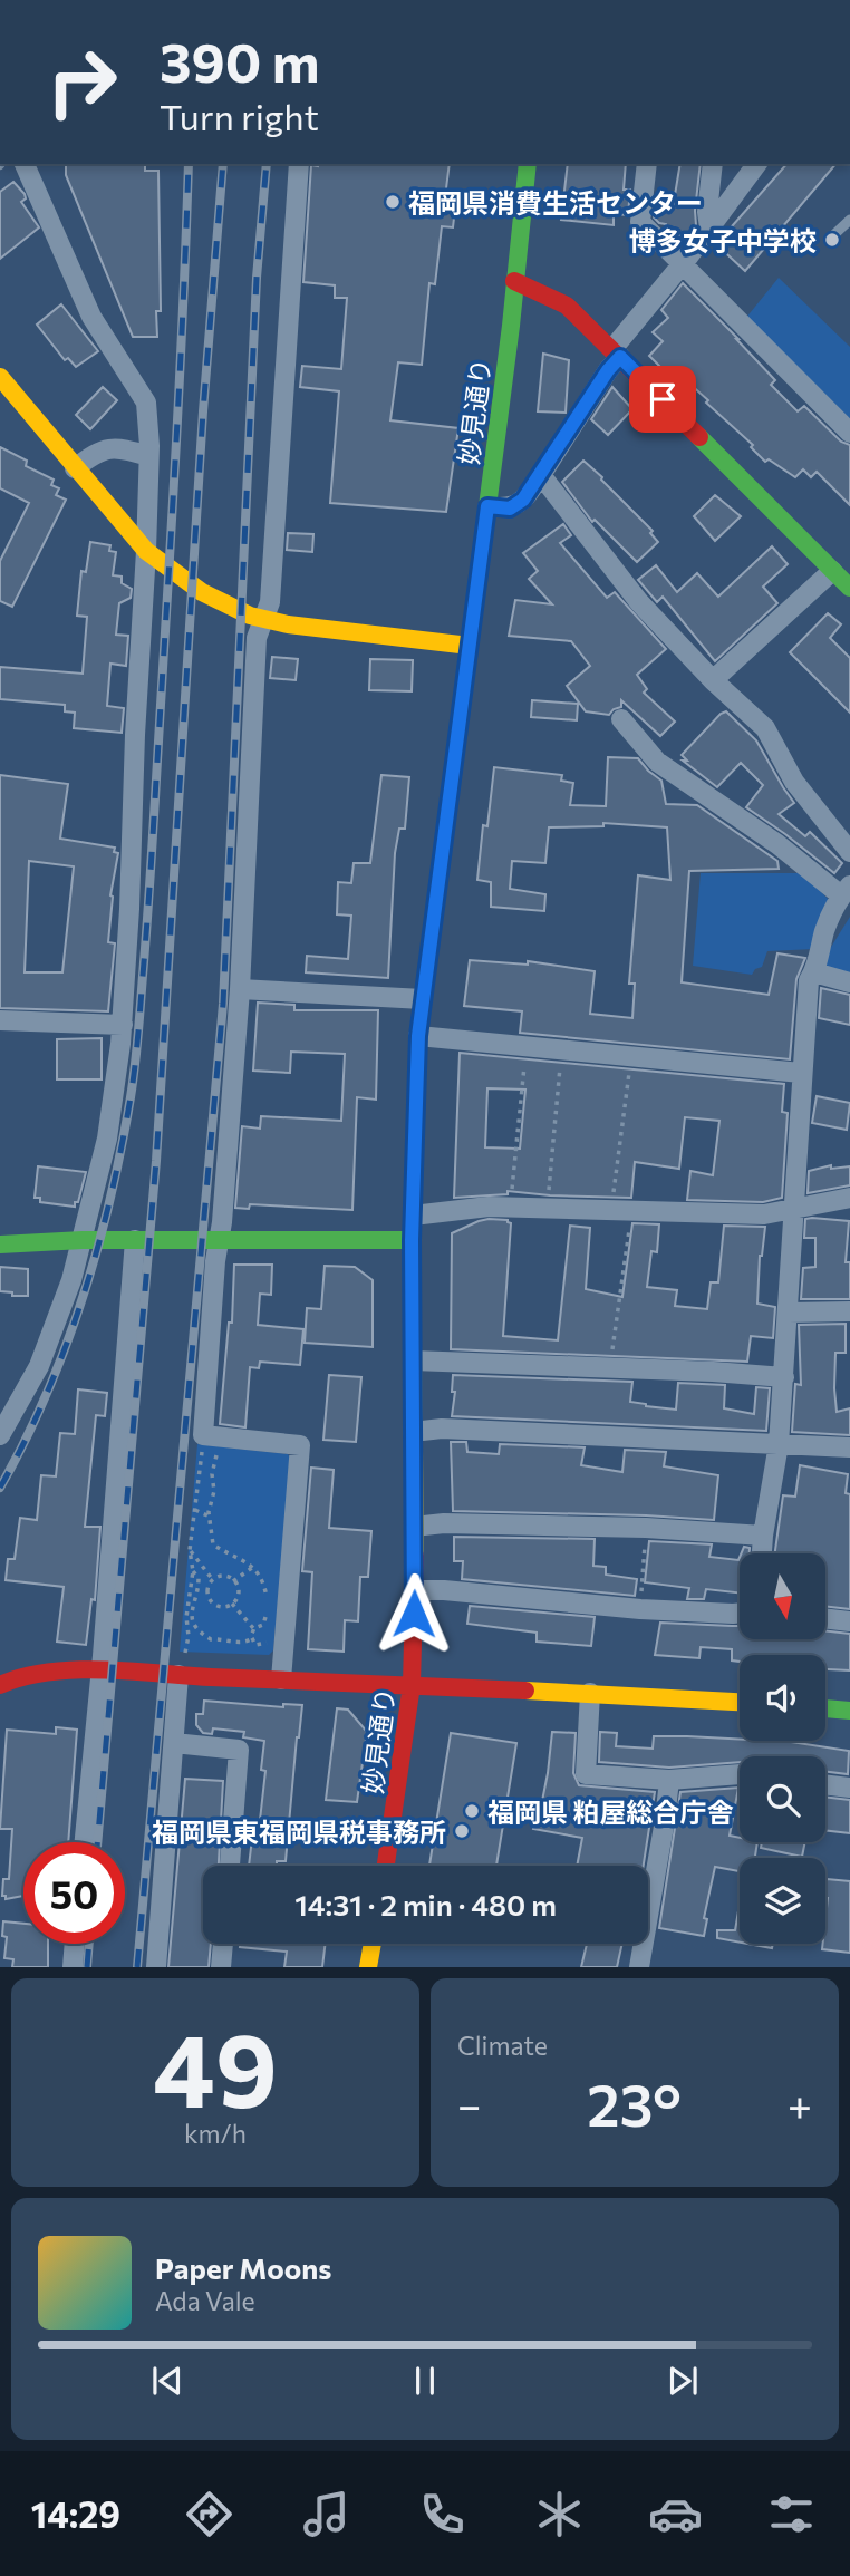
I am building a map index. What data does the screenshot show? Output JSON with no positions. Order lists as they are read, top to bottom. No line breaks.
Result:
{"streets":{"main road":["妙見通り"]},"places":["福岡県消費生活センター","博多女子中学校","福岡県 粕屋総合庁舎","福岡県東福岡県税事務所"],"north":"bottom","page":{"turn":["390 m","Turn right"],"limit":"50","trip":"14:31 · 2 min · 480 m","tile":[["49","km/h"],"Climate"],"heat":["−","23°","+"],"song":["Paper Moons","Ada Vale"],"tabs":"14:29"}}
